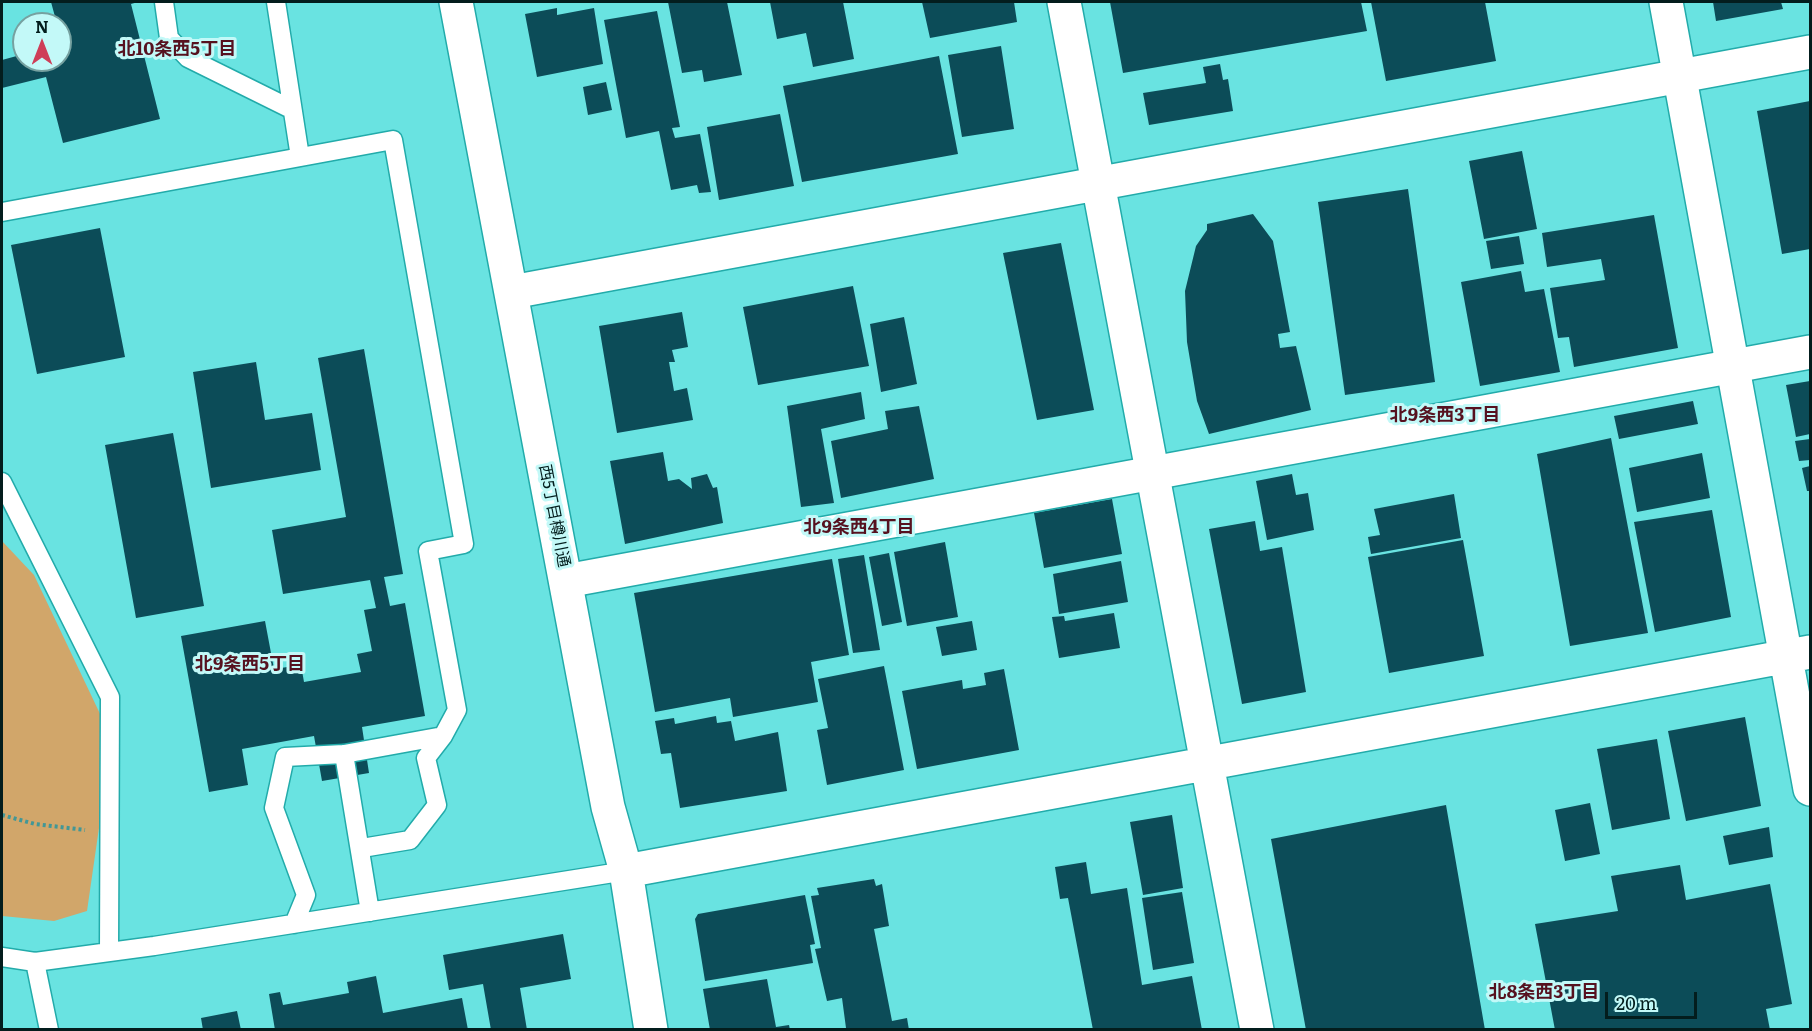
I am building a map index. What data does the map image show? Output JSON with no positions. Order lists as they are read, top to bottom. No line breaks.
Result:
{"streets":{"street":["西5丁目樽川通"]},"districts":["北10条西5丁目","北9条西3丁目","北9条西4丁目","北9条西5丁目","北8条西3丁目"],"scale_bar":"20 m","north":"top"}
